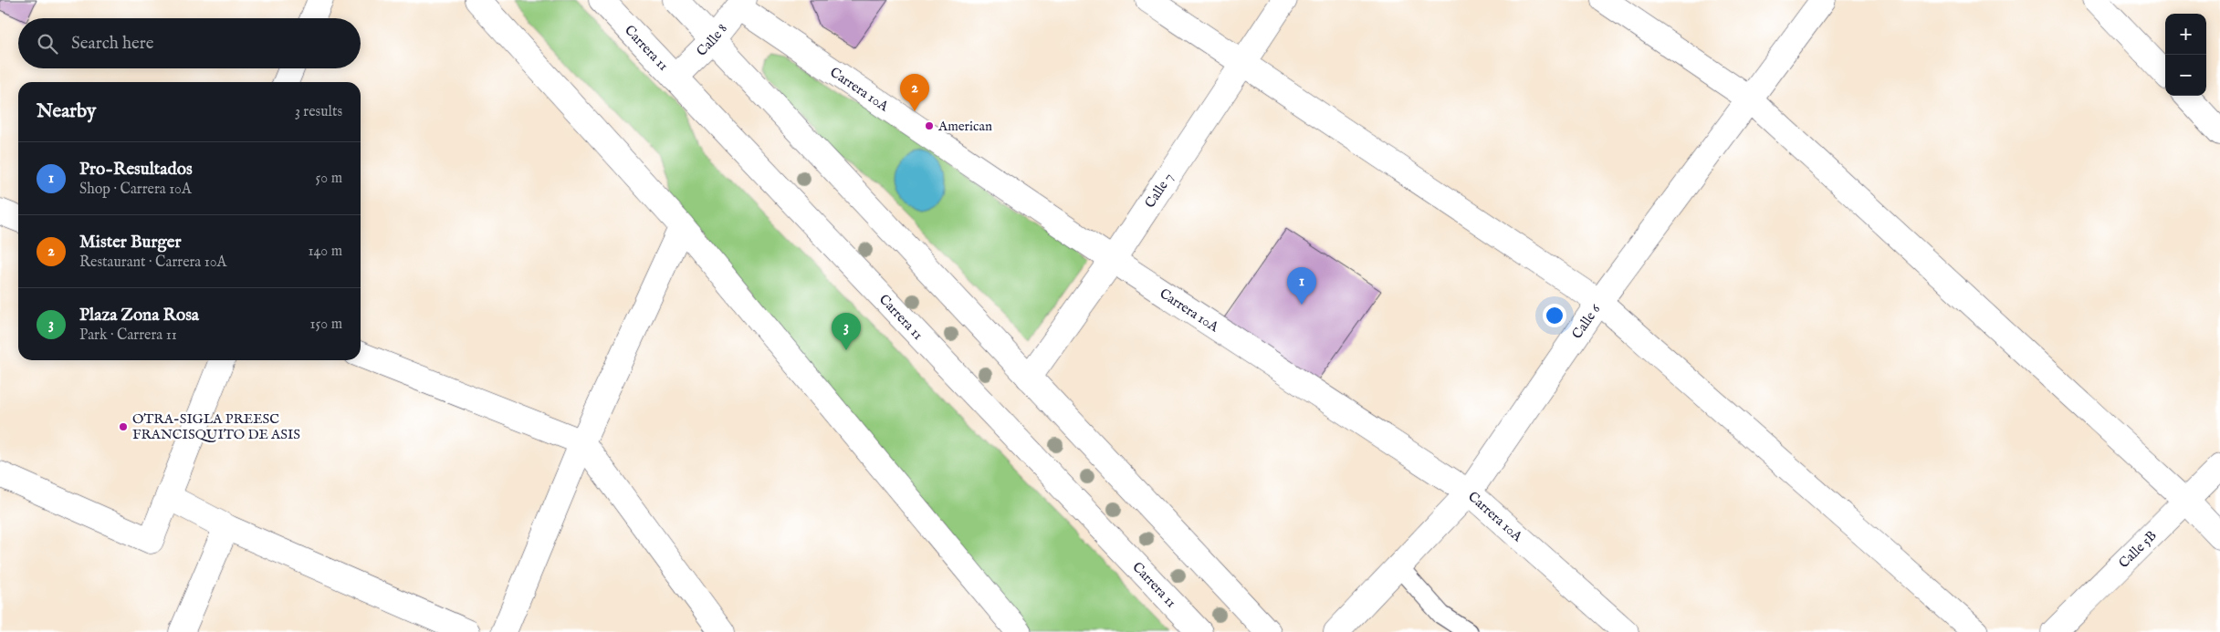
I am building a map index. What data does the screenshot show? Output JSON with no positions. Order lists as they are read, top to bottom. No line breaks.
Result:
{"streets":{"street":["Calle 8","Carrera 11","Carrera 10A","Calle 7","Calle 6","Calle 5B"]},"crossings":[["Calle 8","Carrera 11"],["Calle 8","Carrera 10A"],["Carrera 10A","Calle 7"],["Carrera 10A","Calle 6"]],"places":["American","OTRA-SIGLA PREESC FRANCISQUITO DE ASIS"],"page":{"map_buttons":["+","−"],"search":"Search here","pins":["2","1","3"],"heading":["Nearby","3 results"],"list":[{"mark":"1","name":"Pro-Resultados","note":"Shop · Carrera 10A","value":"50 m"},{"mark":"2","name":"Mister Burger","note":"Restaurant · Carrera 10A","value":"140 m"},{"mark":"3","name":"Plaza Zona Rosa","note":"Park · Carrera 11","value":"150 m"}]}}
